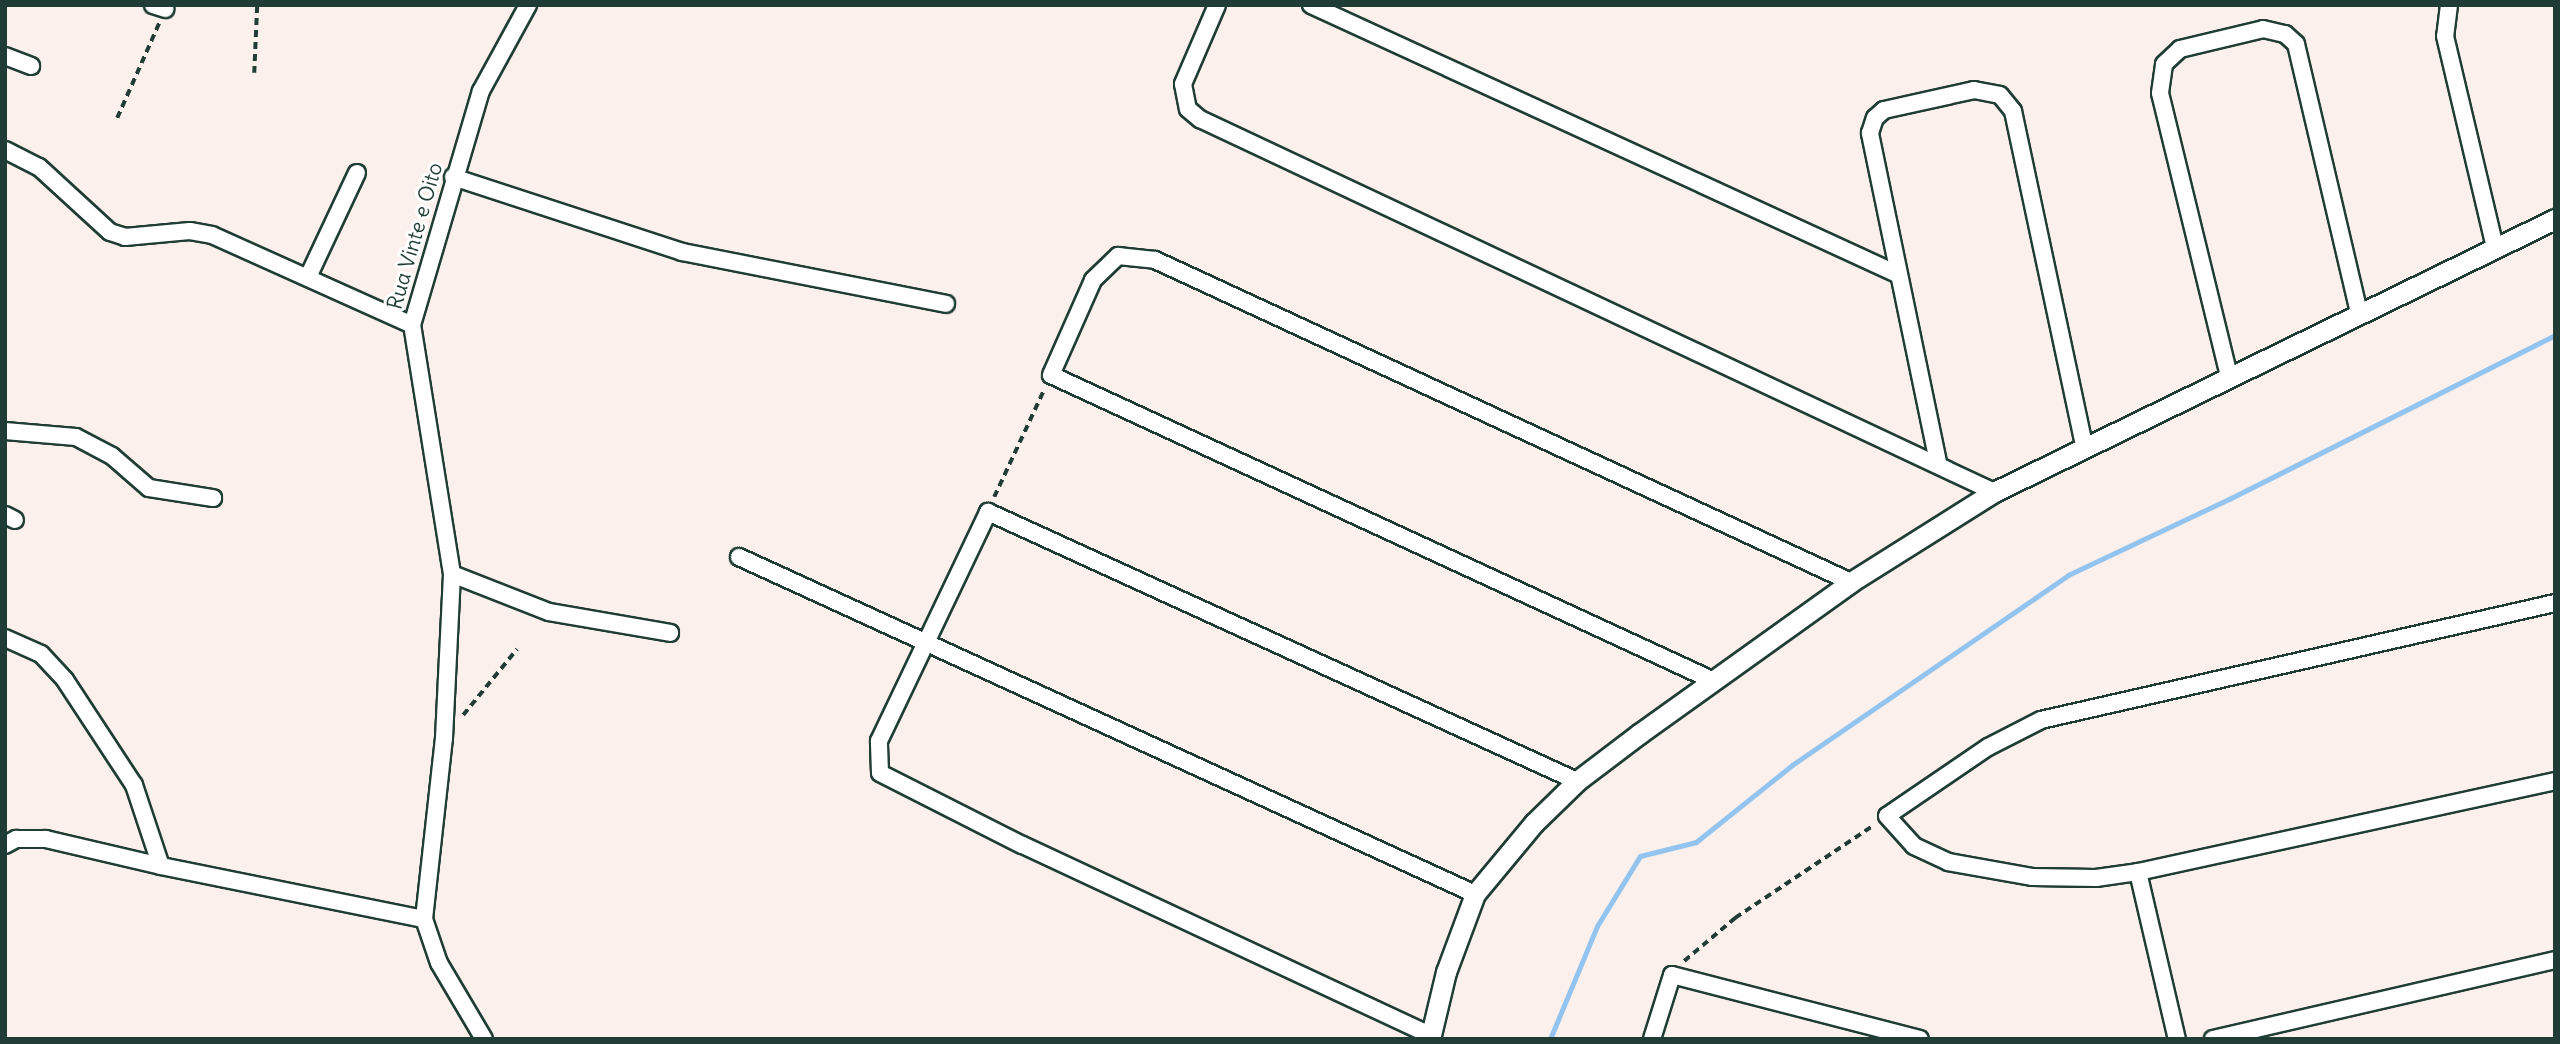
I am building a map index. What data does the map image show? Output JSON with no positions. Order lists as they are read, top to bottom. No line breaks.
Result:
{"streets":{"street":["Rua Vinte e Oito"]}}
